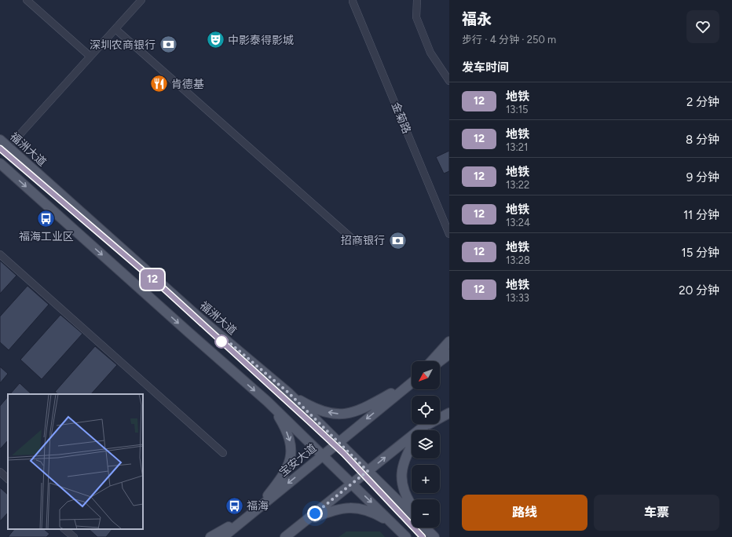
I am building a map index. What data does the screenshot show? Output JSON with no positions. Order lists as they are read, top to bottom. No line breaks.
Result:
{"streets":{"main road":["福洲大道","宝安大道"],"street":["金菊路"]},"crossings":[["福洲大道","宝安大道"]],"places":{"theatre":["中影泰得影城"],"bank":["深圳农商银行","招商银行"],"restaurant":["肯德基"],"bus stop":["福海工业区","福海"]},"lines":["metro line 12"],"north":"bottom left","page":{"on_map":"12","heading":[["福永","步行 · 4 分钟 · 250 m"],"发车时间"],"list":[{"mark":"12","name":"地铁","note":"13:15","value":"2 分钟"},{"mark":"12","name":"地铁","note":"13:21","value":"8 分钟"},{"mark":"12","name":"地铁","note":"13:22","value":"9 分钟"},{"mark":"12","name":"地铁","note":"13:24","value":"11 分钟"},{"mark":"12","name":"地铁","note":"13:28","value":"15 分钟"},{"mark":"12","name":"地铁","note":"13:33","value":"20 分钟"}],"map_buttons":["+","−"],"buttons":["路线","车票"]}}
